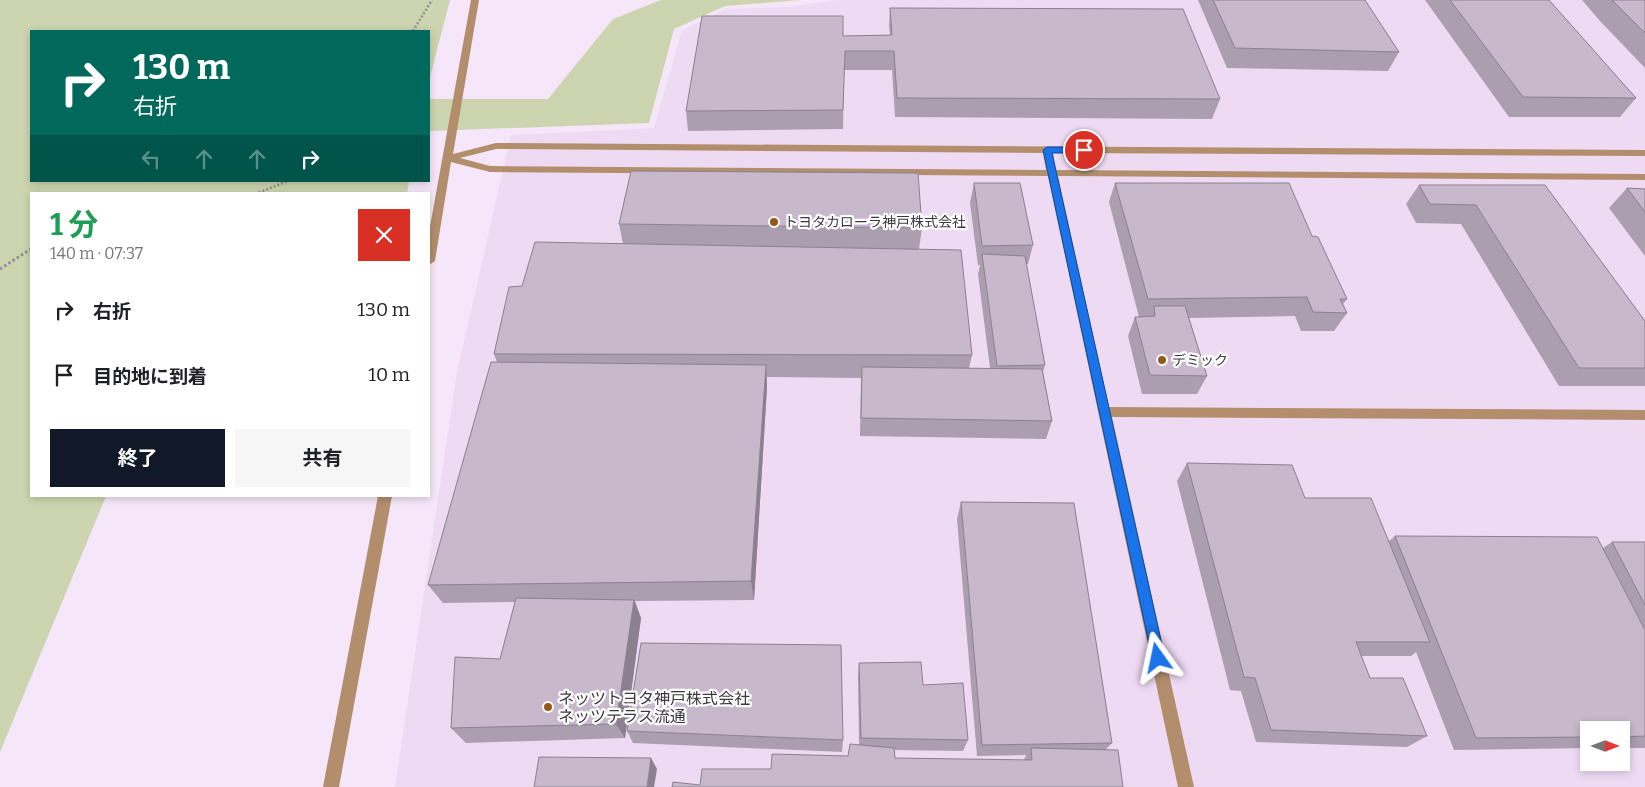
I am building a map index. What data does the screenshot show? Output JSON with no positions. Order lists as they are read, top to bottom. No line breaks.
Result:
{"places":["トヨタカローラ神戸株式会社","デミック","ネッツトヨタ神戸株式会社 ネッツテラス流通"],"north":"right","page":{"turn":["130 m","右折"],"heading":["1 分","140 m · 07:37"],"list":[{"name":"右折","value":"130 m"},{"name":"目的地に到着","value":"10 m"}],"buttons":["終了","共有"]}}
